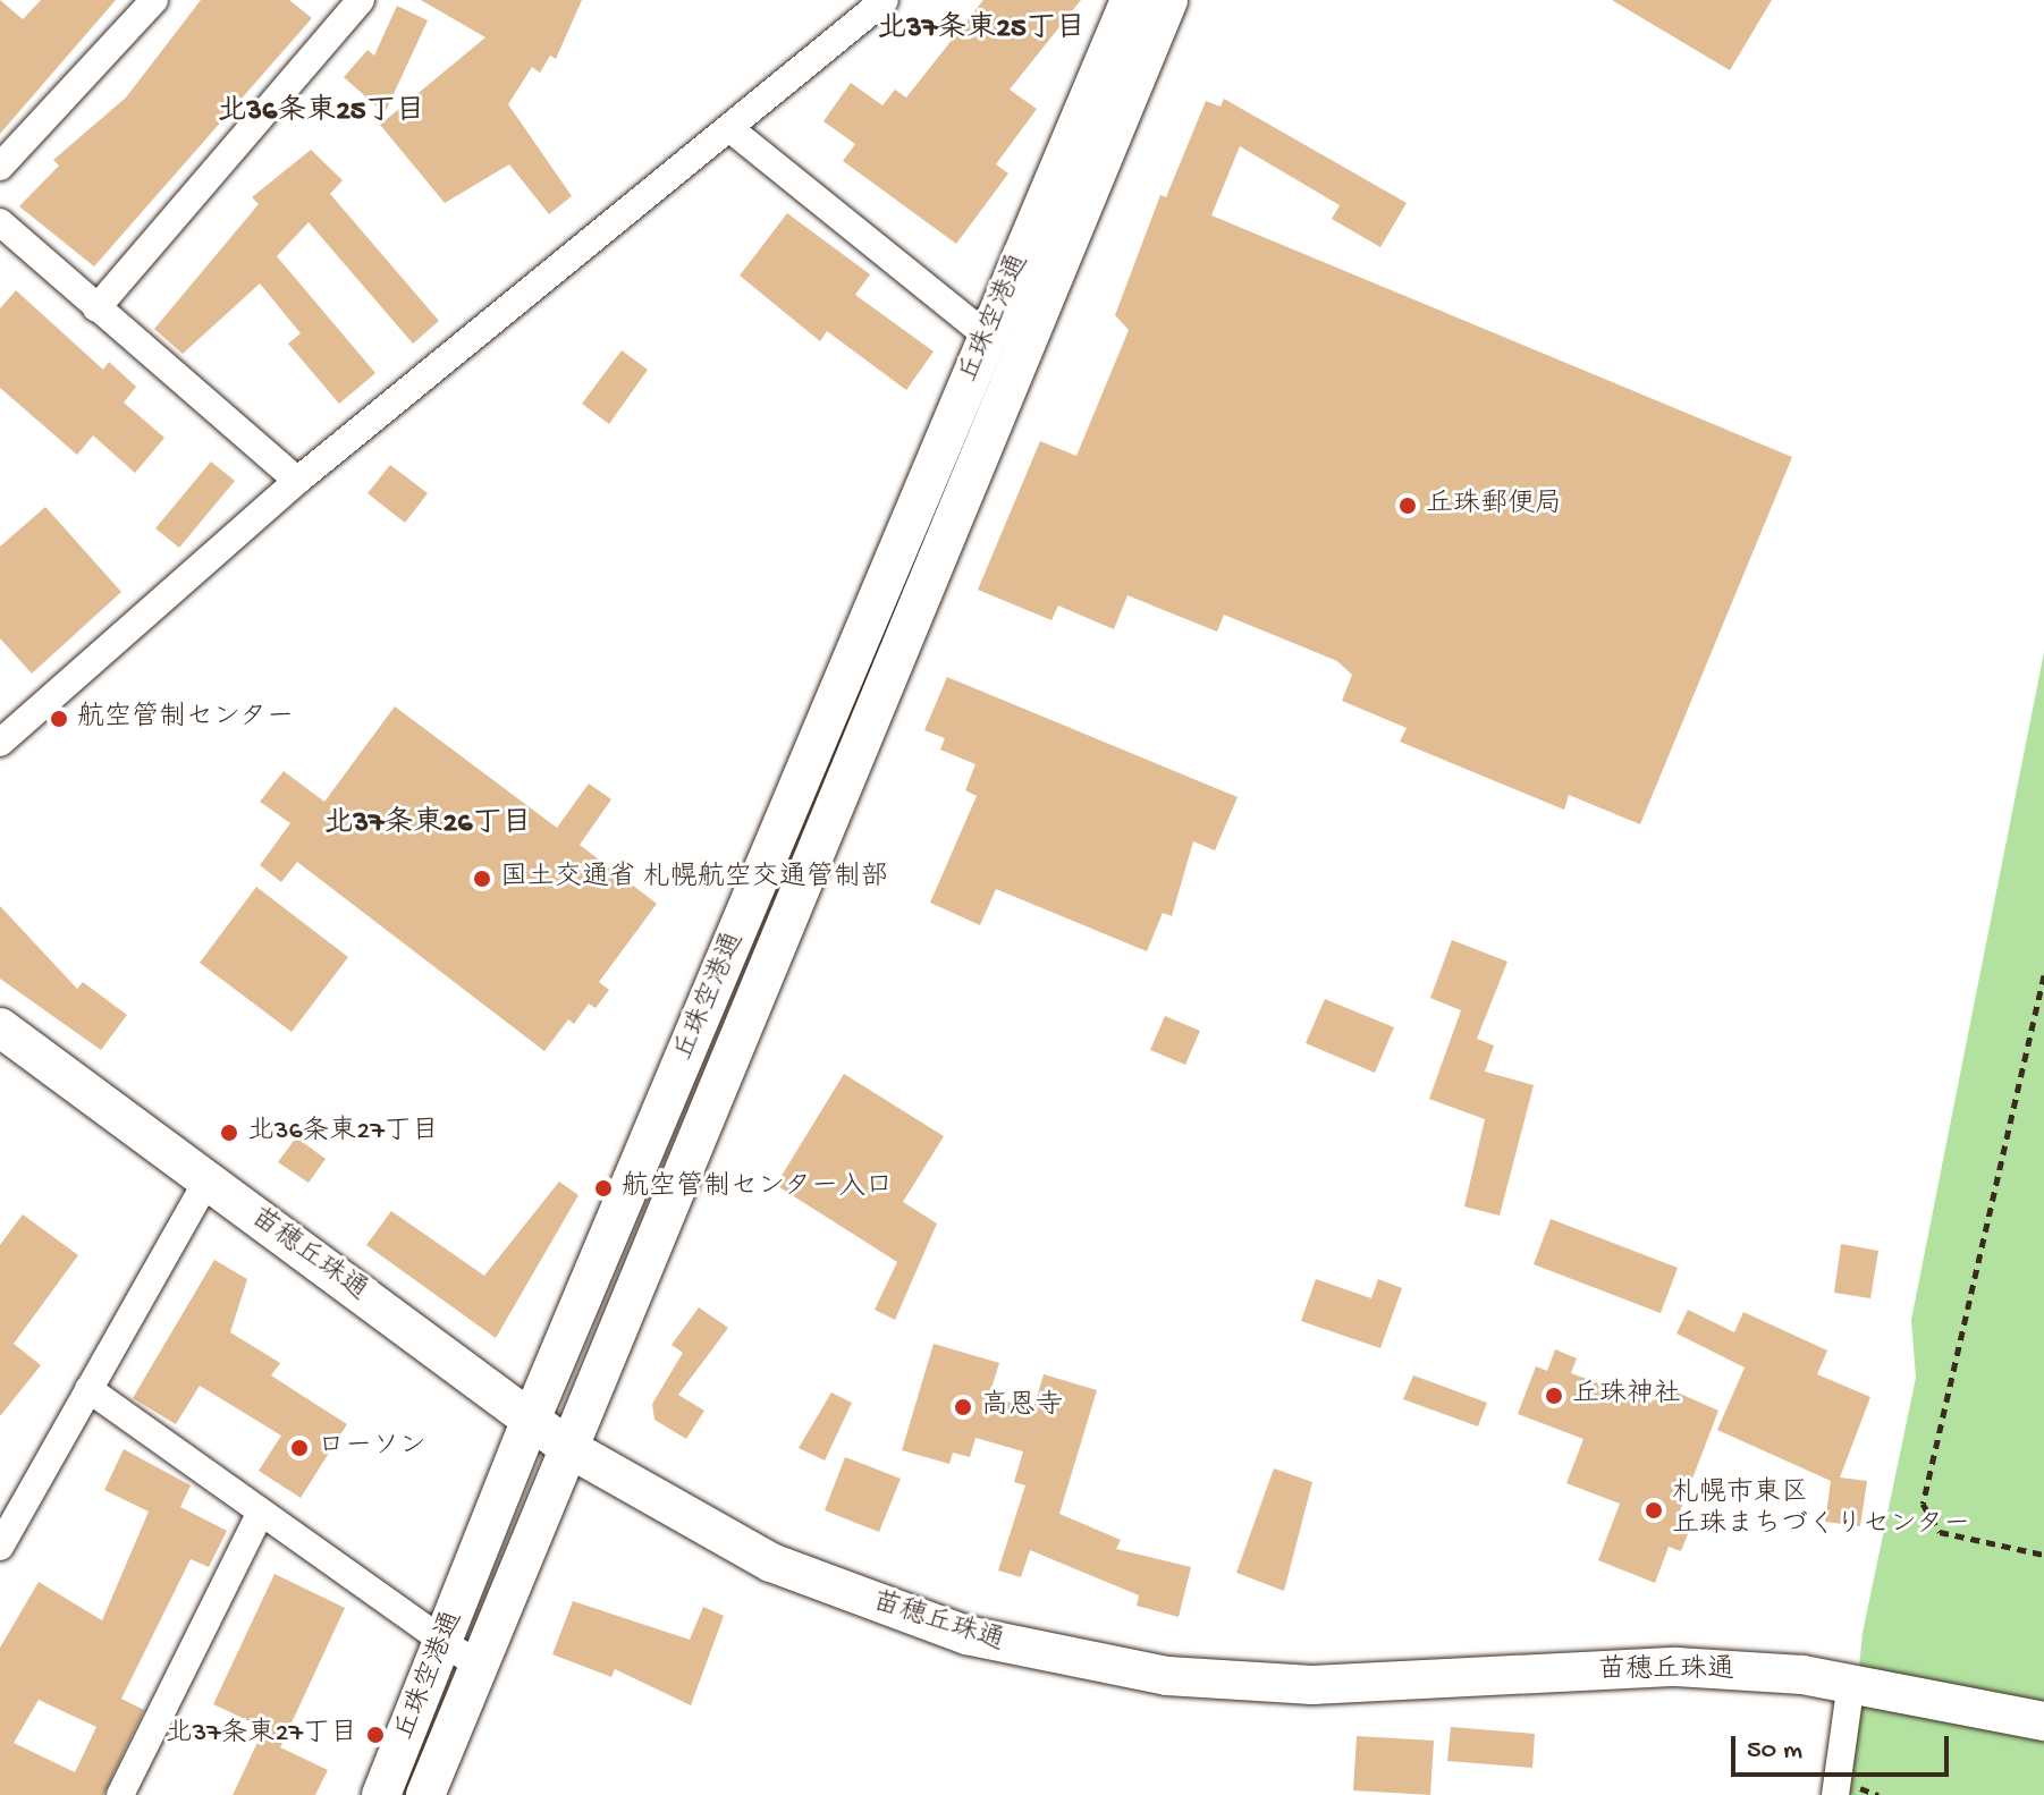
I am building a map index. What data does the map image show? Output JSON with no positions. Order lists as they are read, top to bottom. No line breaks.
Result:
{"streets":{"main road":["丘珠空港通","苗穂丘珠通"]},"crossings":[["丘珠空港通","苗穂丘珠通"]],"districts":["北37条東25丁目","北36条東25丁目","北37条東26丁目"],"places":["丘珠郵便局","航空管制センター","国土交通省 札幌航空交通管制部","北36条東27丁目","航空管制センター入口","丘珠神社","高恩寺","ローソン","札幌市東区 丘珠まちづくりセンター","北37条東27丁目"],"scale_bar":"50 m"}
